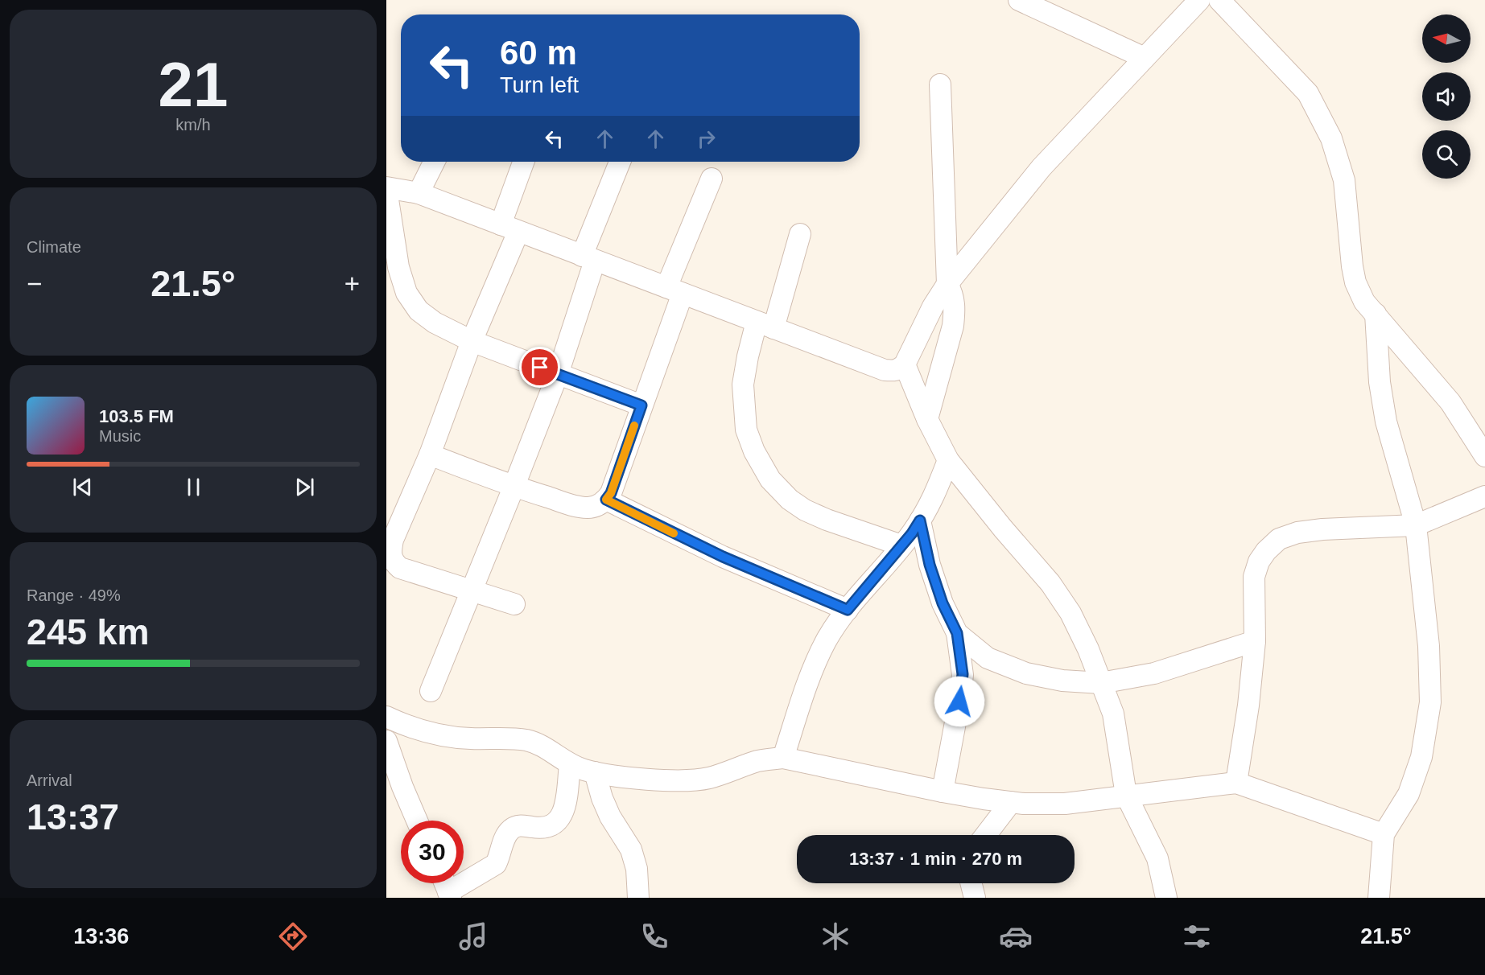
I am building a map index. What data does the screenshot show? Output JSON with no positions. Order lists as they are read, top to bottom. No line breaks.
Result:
{"north":"left","page":{"tile":[["21","km/h"],"Climate",["Range · 49%","245 km"],["Arrival","13:37"]],"turn":["60 m","Turn left"],"heat":["−","21.5°","+"],"song":["103.5 FM","Music"],"limit":"30","trip":"13:37 · 1 min · 270 m","tabs":["13:36","21.5°"]}}
